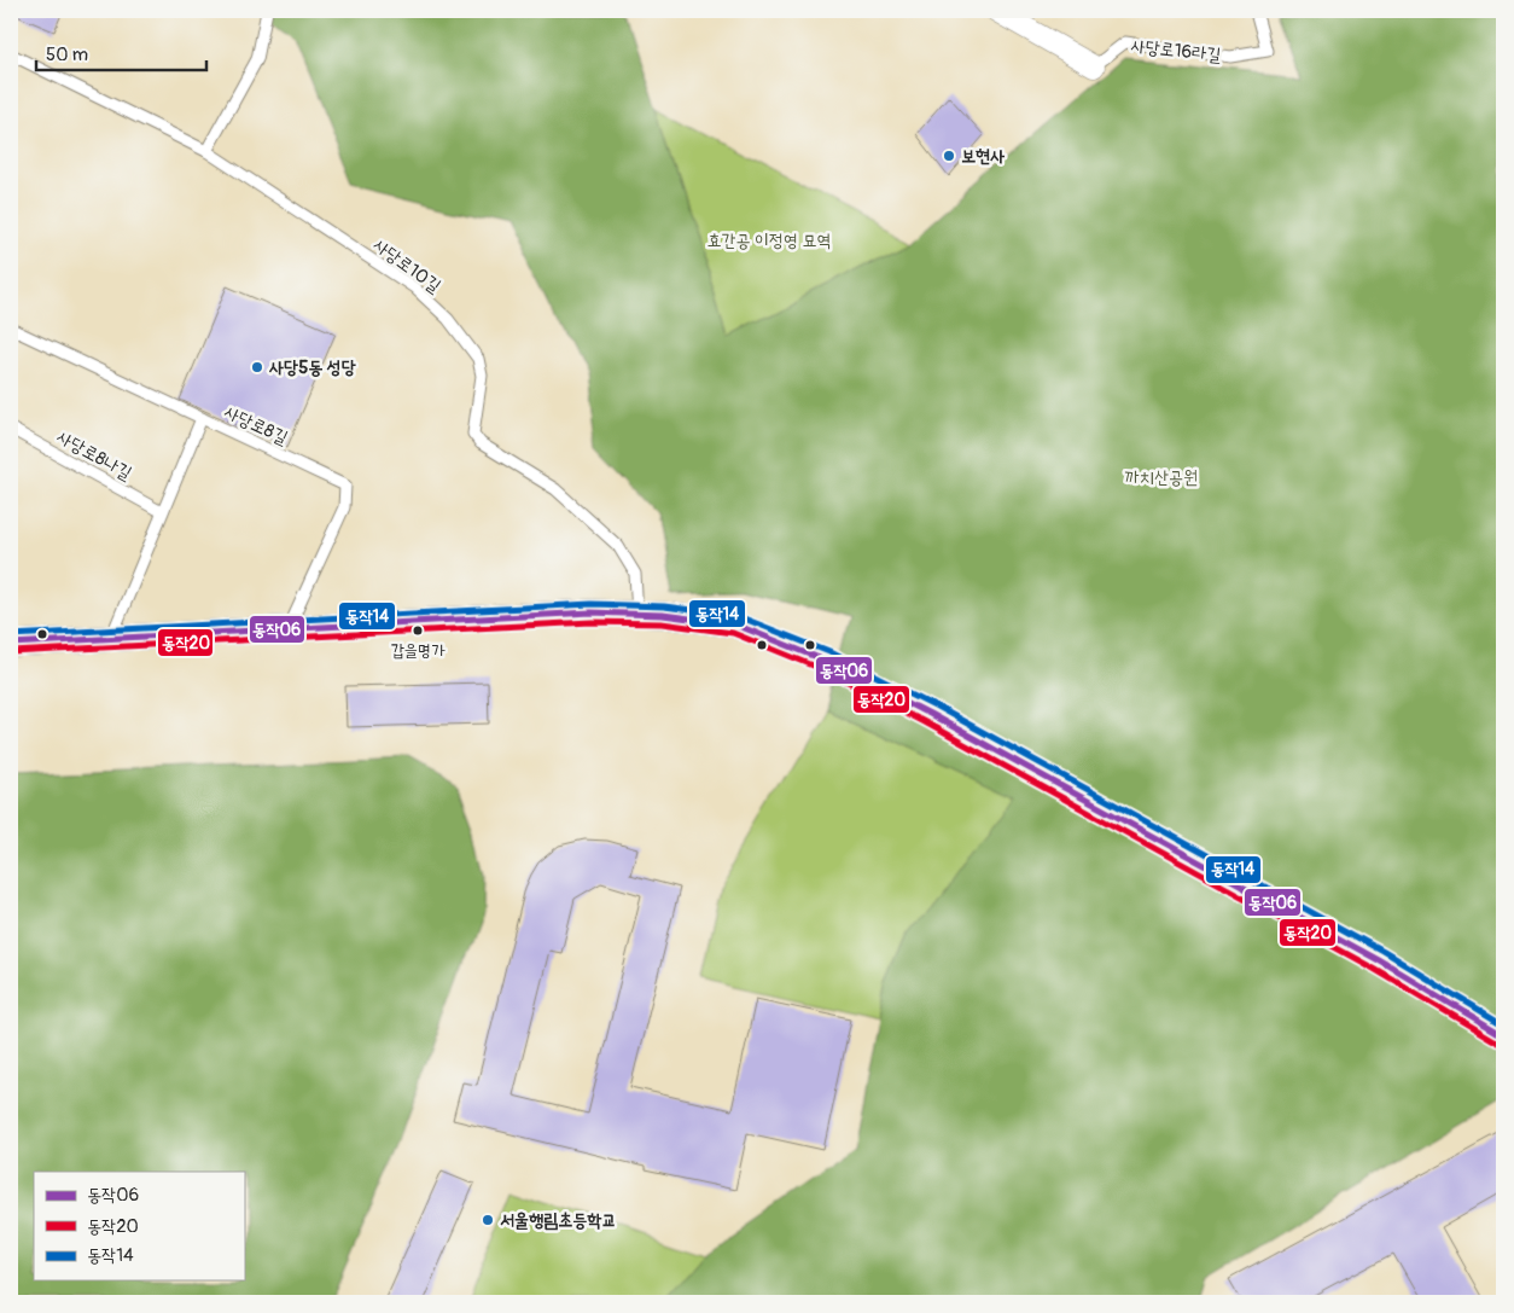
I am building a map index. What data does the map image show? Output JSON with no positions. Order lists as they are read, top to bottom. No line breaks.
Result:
{"streets":{"street":["사당로16라길"],"lane":["사당로10길","사당로8길","사당로8나길"]},"parks":["효간공 이정영 묘역","까치산공원"],"places":["보현사","사당5동 성당","갑을명가","서울행림초등학교"],"lines":["transit line 동작14","transit line 동작06","transit line 동작20"],"legend":["동작06","동작20","동작14"],"scale_bar":"50 m"}
